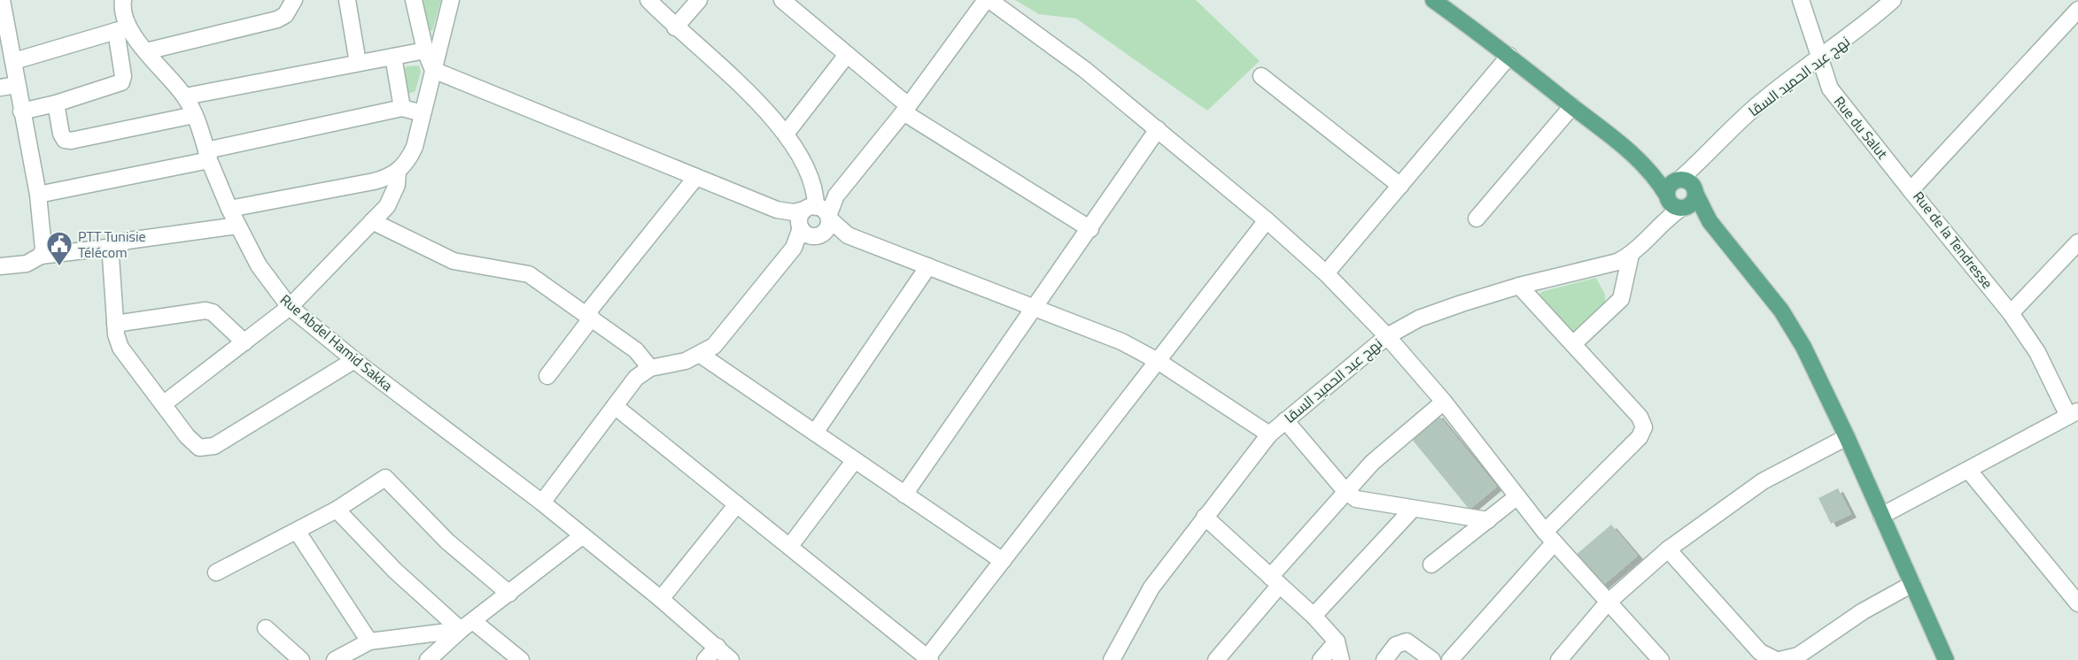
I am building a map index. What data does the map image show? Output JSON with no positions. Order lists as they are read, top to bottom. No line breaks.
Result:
{"streets":{"street":["نهج عبد الحميد السقا","Rue du Salut","Rue de la Tendresse","Rue Abdel Hamid Sakka"]},"crossings":[["نهج عبد الحميد السقا","Rue du Salut"],["Rue du Salut","Rue de la Tendresse"]],"places":{"public building":["PTT Tunisie Télécom"]}}
